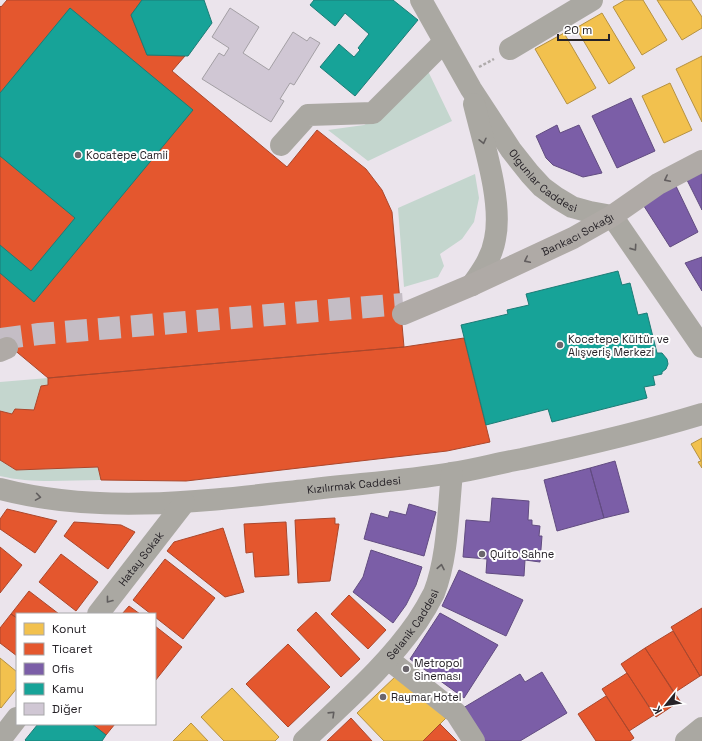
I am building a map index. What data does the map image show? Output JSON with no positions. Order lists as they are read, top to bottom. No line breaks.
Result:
{"streets":{"main road":["Bankacı Sokağı"],"street":["Olgunlar Caddesi","Kızılırmak Caddesi","Hatay Sokak","Selanik Caddesi"]},"crossings":[["Olgunlar Caddesi","Bankacı Sokağı"],["Kızılırmak Caddesi","Hatay Sokak"],["Kızılırmak Caddesi","Selanik Caddesi"]],"one_way":["Olgunlar Caddesi","Bankacı Sokağı","Hatay Sokak","Selanik Caddesi"],"places":["Kocatepe Camii","Kocetepe Kültür ve Alışveriş Merkezi","Quito Sahne","Metropol Sineması","Raymar Hotel"],"legend":["Konut","Ticaret","Ofis","Kamu","Diğer"],"scale_bar":"20 m","north":"bottom left"}
